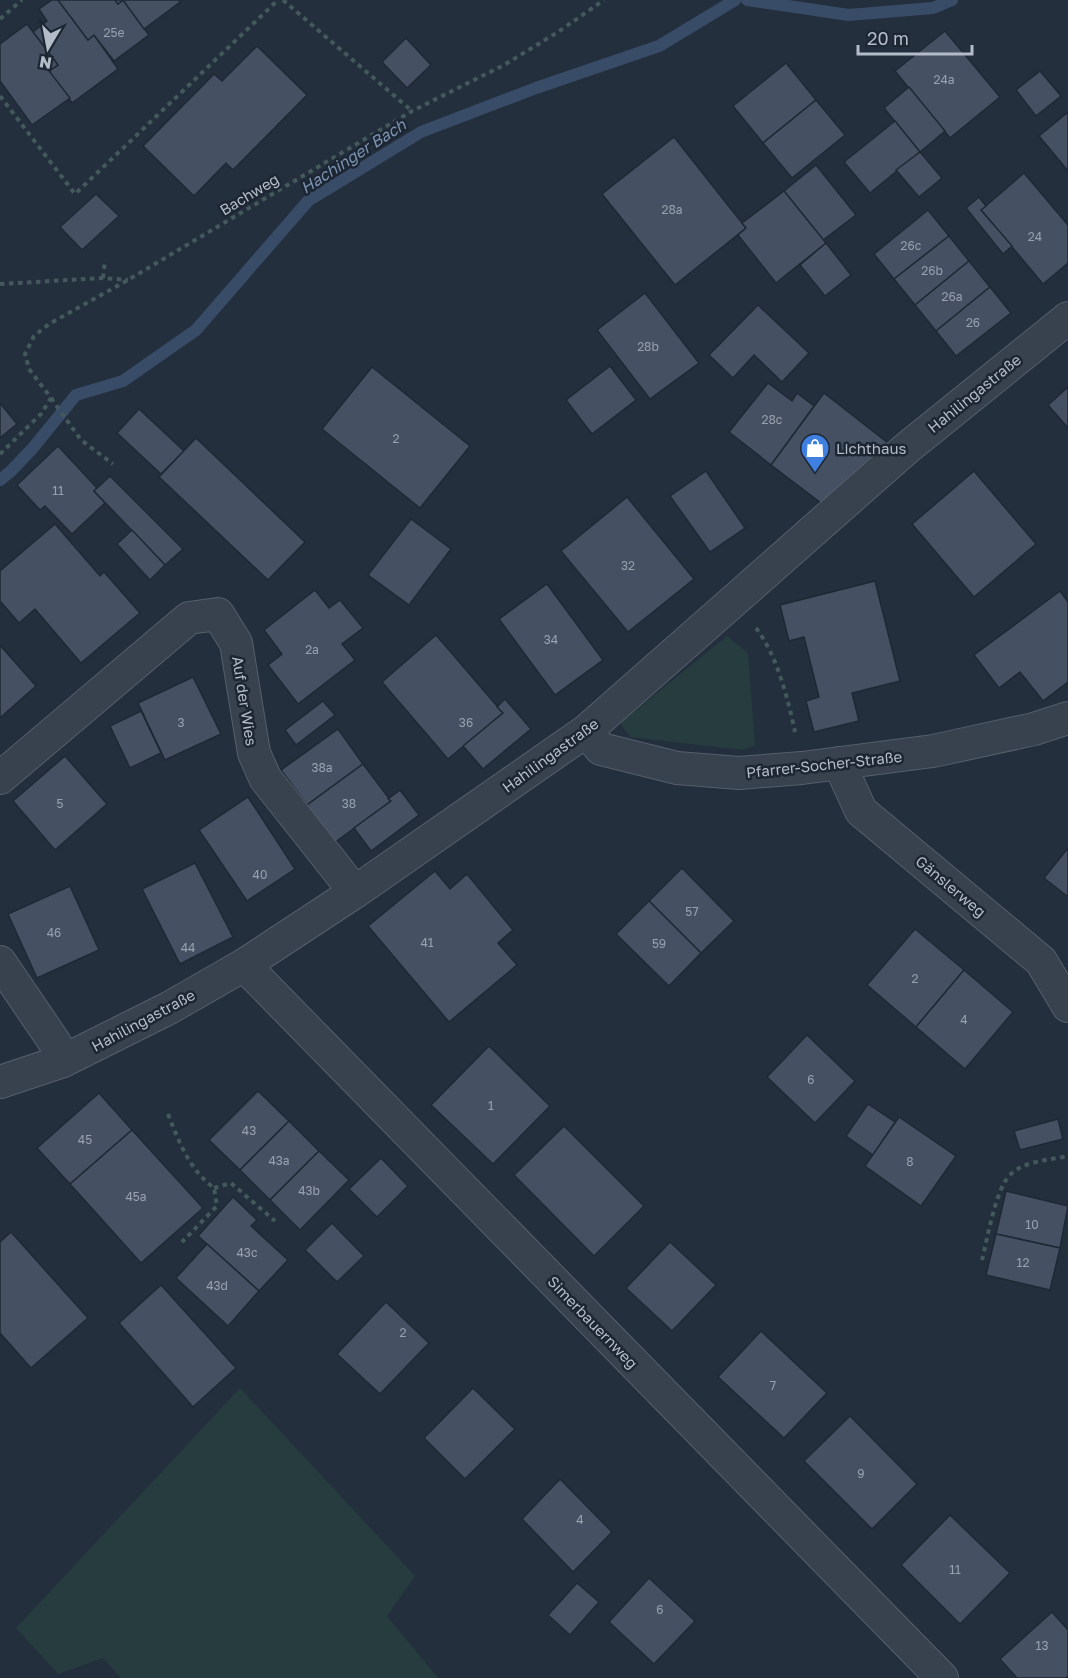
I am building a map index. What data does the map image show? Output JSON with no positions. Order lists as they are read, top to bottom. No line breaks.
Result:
{"streets":{"street":["Hahilingastraße","Auf der Wies","Pfarrer-Socher-Straße","Gänslerweg","Simerbauernweg"],"path":["Bachweg"]},"crossings":[["Hahilingastraße","Auf der Wies"],["Hahilingastraße","Pfarrer-Socher-Straße"],["Hahilingastraße","Simerbauernweg"],["Pfarrer-Socher-Straße","Gänslerweg"]],"water":["Hachinger Bach"],"places":{"shop":["Lichthaus"]},"house_numbers":["25e","24a","28a","24","26c","26b","26a","26","28b","28c","2","11","32","34","2a","3","36","38a","5","38","40","57","46","41","59","44","2","4","6","1","43","45","43a","8","43b","45a","10","43c","12","43d","2","7","9","4","11","6","13"],"scale_bar":"20 m","north":"bottom"}
